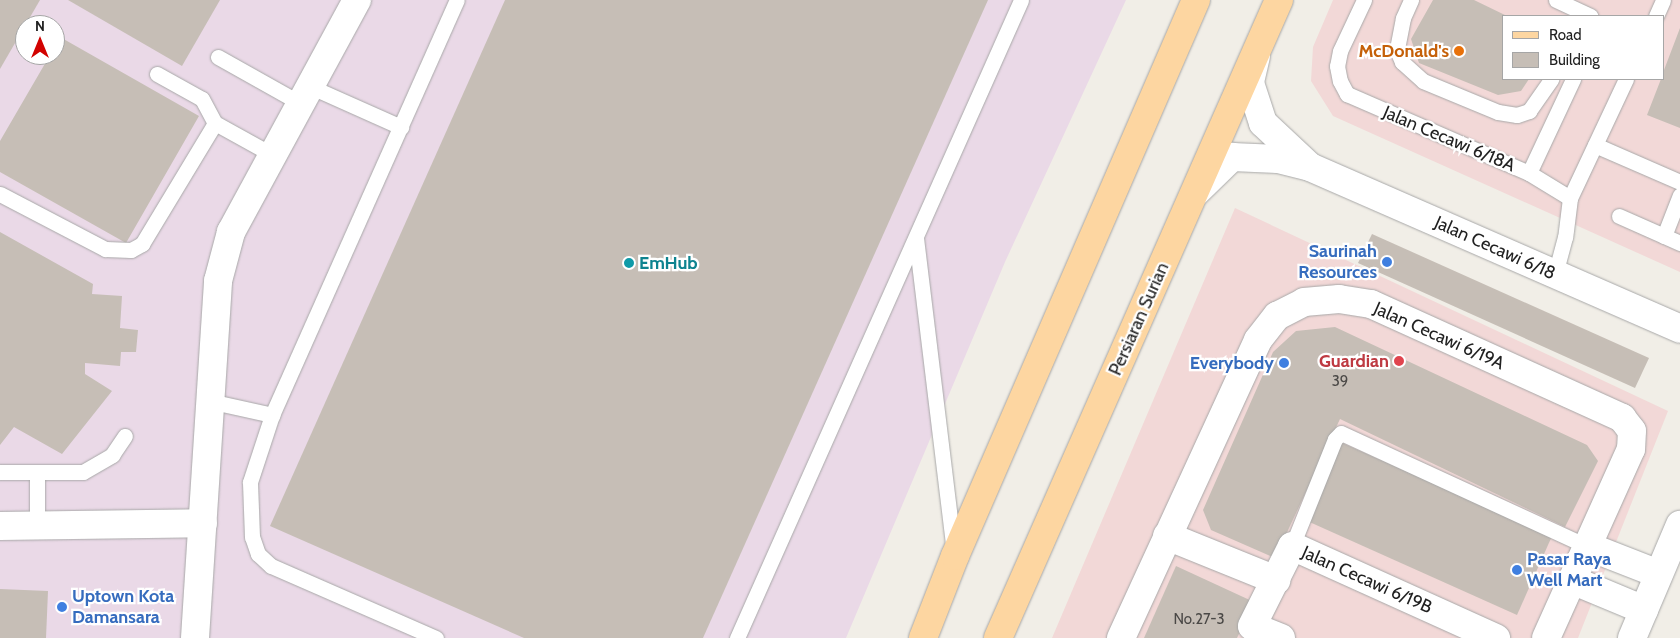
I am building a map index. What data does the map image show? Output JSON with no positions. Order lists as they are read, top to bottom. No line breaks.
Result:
{"streets":{"main road":["Persiaran Surian"],"street":["Jalan Cecawi 6/18","Jalan Cecawi 6/19A","Jalan Cecawi 6/19B"],"lane":["Jalan Cecawi 6/18A"]},"crossings":[["Jalan Cecawi 6/18","Persiaran Surian"]],"places":["McDonald's","Saurinah Resources","EmHub","Guardian","Everybody","Pasar Raya Well Mart","Uptown Kota Damansara"],"house_numbers":["39","No.27-3"],"legend":["Road","Building"],"north":"top"}
